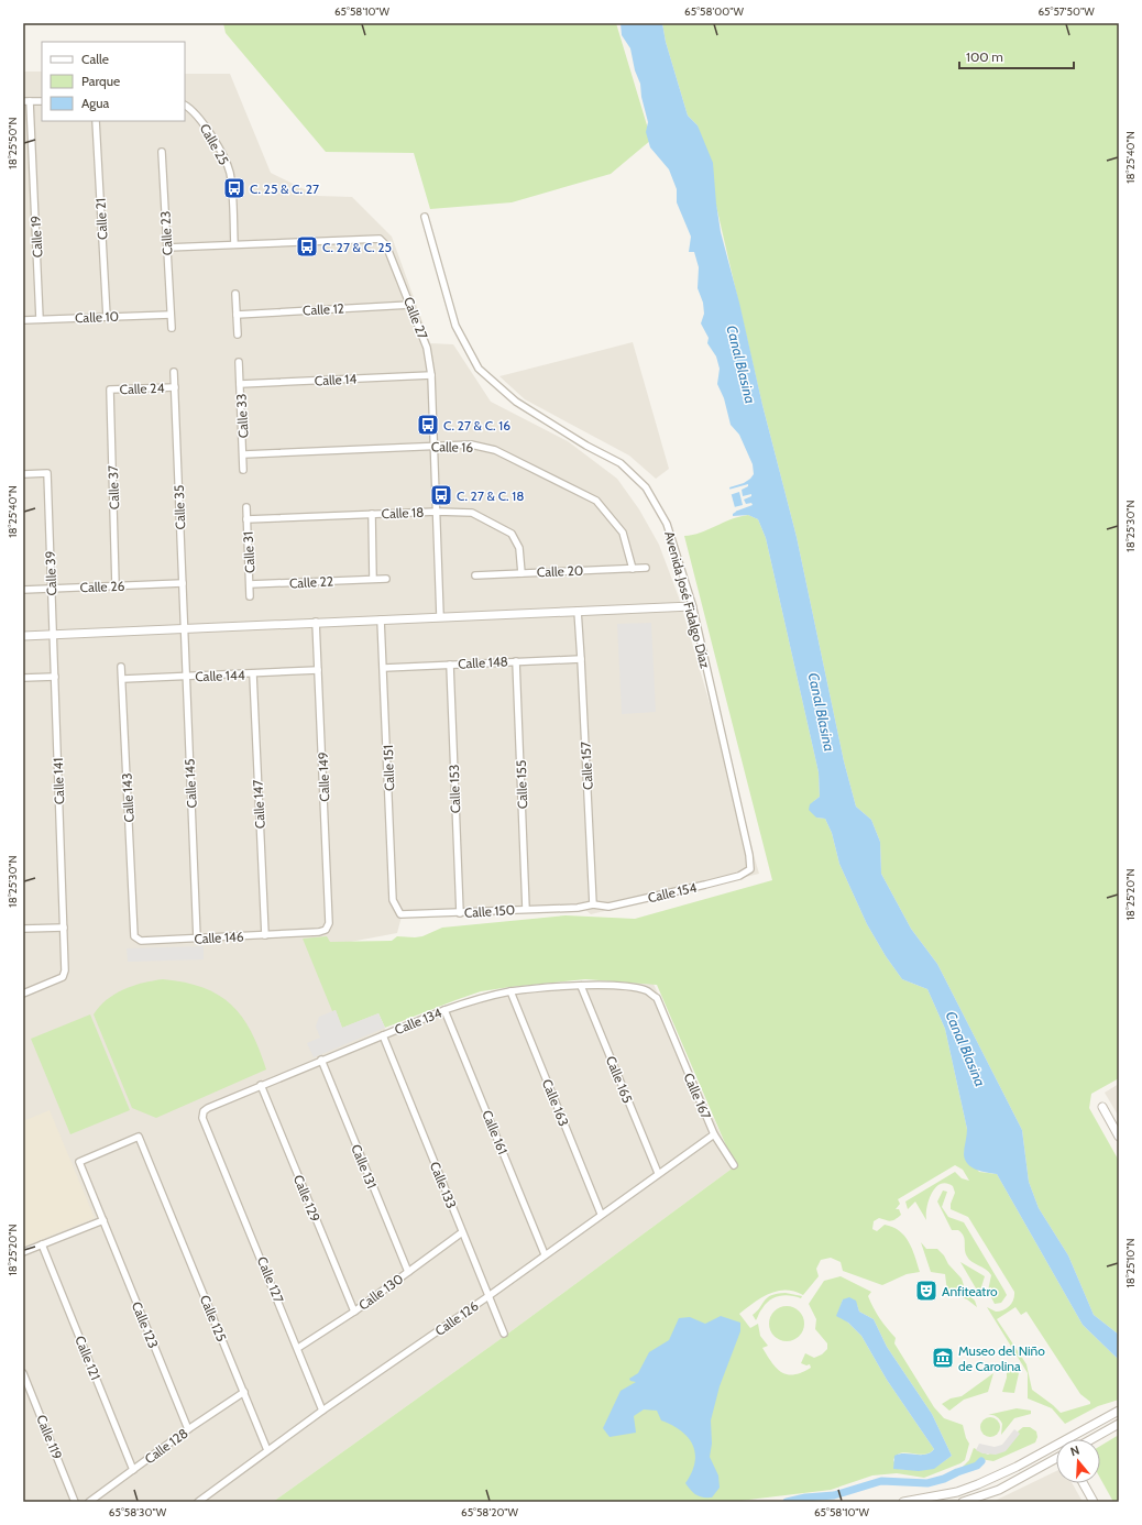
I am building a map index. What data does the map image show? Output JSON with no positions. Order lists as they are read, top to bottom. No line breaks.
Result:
{"streets":{"street":["Calle 25","Calle 21","Calle 23","Calle 19","Calle 12","Calle 10","Calle 27","Calle 14","Calle 24","Calle 33","Calle 16","Calle 37","Calle 35","Calle 18","Calle 31","Calle 20","Calle 39","Calle 22","Calle 26","Avenida José Fidalgo Díaz","Calle 148","Calle 144","Calle 157","Calle 151","Calle 149","Calle 141","Calle 145","Calle 155","Calle 153","Calle 143","Calle 147","Calle 154","Calle 150","Calle 146","Calle 134","Calle 165","Calle 167","Calle 163","Calle 161","Calle 131","Calle 133","Calle 129","Calle 127","Calle 130","Calle 125","Calle 126","Calle 123","Calle 121","Calle 119","Calle 128"]},"crossings":[["Calle 25","Calle 27"],["Calle 21","Calle 10"],["Calle 23","Calle 10"],["Calle 23","Calle 27"],["Calle 19","Calle 10"],["Calle 12","Calle 27"],["Calle 27","Calle 14"],["Calle 27","Calle 16"],["Calle 27","Calle 18"],["Calle 14","Calle 33"],["Calle 24","Calle 37"],["Calle 24","Calle 35"],["Calle 33","Calle 16"],["Calle 16","Calle 20"],["Calle 37","Calle 26"],["Calle 35","Calle 26"],["Calle 35","Calle 145"],["Calle 18","Calle 31"],["Calle 18","Calle 20"],["Calle 31","Calle 22"],["Calle 39","Calle 26"],["Calle 39","Calle 141"],["Avenida José Fidalgo Díaz","Calle 154"],["Calle 148","Calle 157"],["Calle 148","Calle 151"],["Calle 148","Calle 155"],["Calle 148","Calle 153"],["Calle 144","Calle 149"],["Calle 144","Calle 145"],["Calle 144","Calle 143"],["Calle 144","Calle 147"],["Calle 157","Calle 154"],["Calle 157","Calle 150"],["Calle 151","Calle 150"],["Calle 149","Calle 146"],["Calle 145","Calle 146"],["Calle 155","Calle 150"],["Calle 153","Calle 150"],["Calle 143","Calle 146"],["Calle 147","Calle 146"],["Calle 154","Calle 150"],["Calle 134","Calle 165"],["Calle 134","Calle 167"],["Calle 134","Calle 163"],["Calle 134","Calle 161"],["Calle 134","Calle 131"],["Calle 134","Calle 133"],["Calle 134","Calle 129"],["Calle 134","Calle 127"],["Calle 165","Calle 126"],["Calle 167","Calle 126"],["Calle 163","Calle 126"],["Calle 161","Calle 126"],["Calle 131","Calle 130"],["Calle 133","Calle 130"],["Calle 133","Calle 126"],["Calle 129","Calle 130"],["Calle 127","Calle 130"],["Calle 127","Calle 126"],["Calle 125","Calle 126"],["Calle 125","Calle 123"],["Calle 125","Calle 128"],["Calle 123","Calle 128"],["Calle 121","Calle 128"]],"water":["Canal Blasina"],"places":{"bus stop":["C. 25 & C. 27","C. 27 & C. 25","C. 27 & C. 16","C. 27 & C. 18"],"theatre":["Anfiteatro"],"museum":["Museo del Niño de Carolina"]},"legend":["Calle","Parque","Agua"],"scale_bar":"100 m","north":"top","coordinates":["65°58'10\"W","65°58'00\"W","65°57'50\"W","18°25'50\"N","18°25'40\"N","18°25'30\"N","18°25'20\"N","18°25'10\"N","65°58'30\"W","65°58'20\"W"]}
